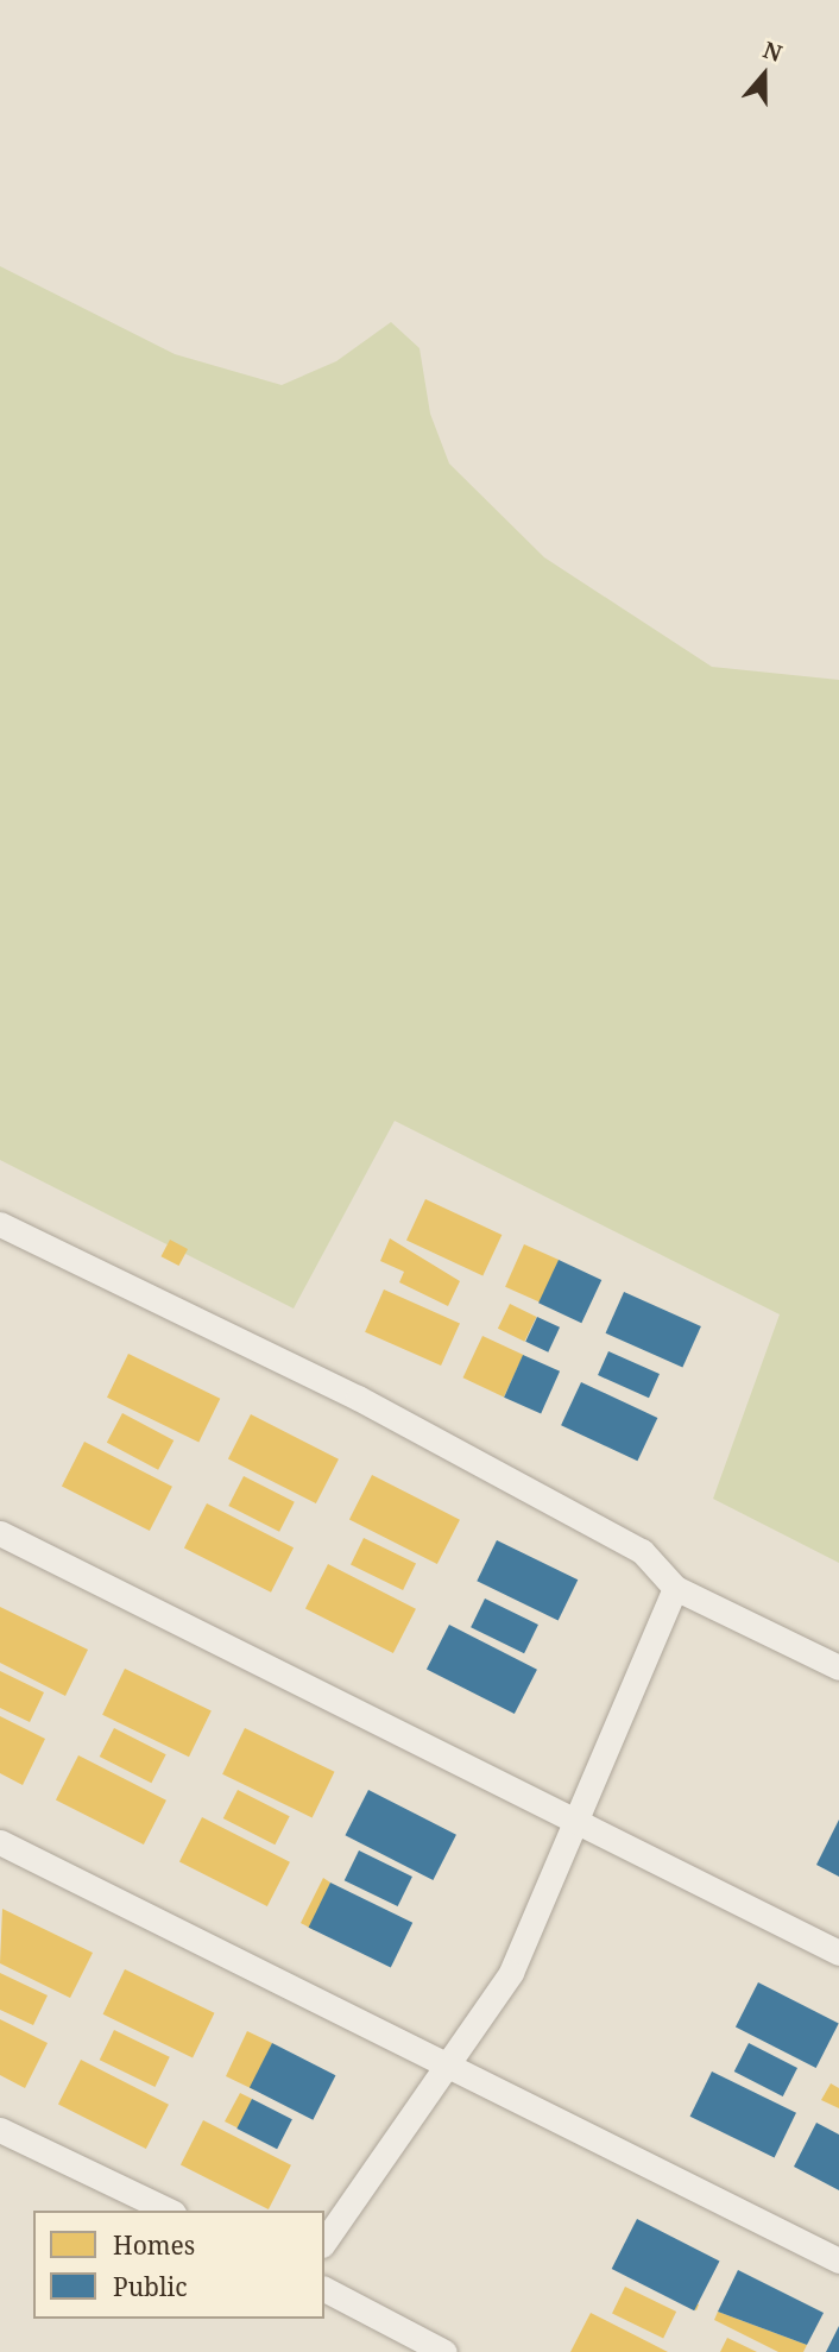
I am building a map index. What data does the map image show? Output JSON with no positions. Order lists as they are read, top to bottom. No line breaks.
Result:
{"legend":["Homes","Public"],"north":"top"}
